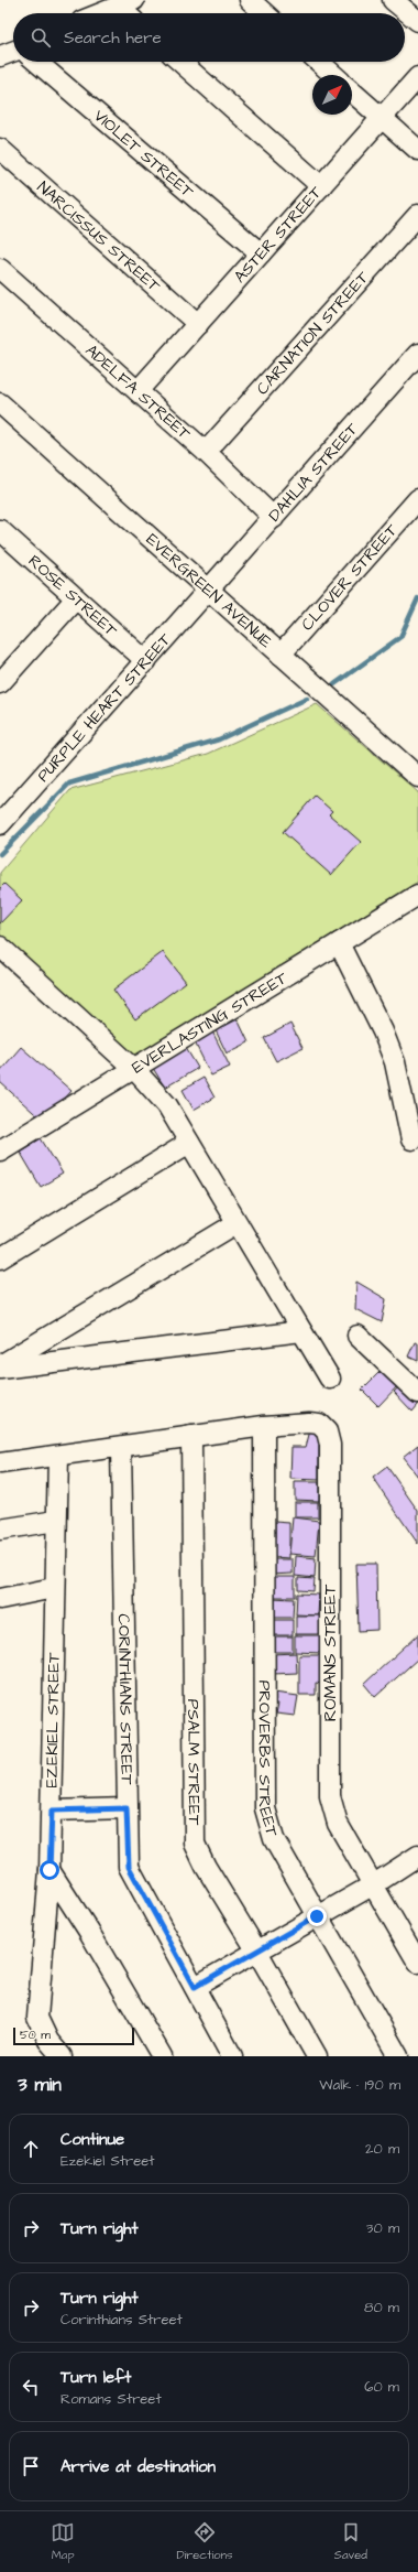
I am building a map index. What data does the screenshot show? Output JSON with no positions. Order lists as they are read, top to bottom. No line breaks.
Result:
{"streets":{"street":["VIOLET STREET","ASTER STREET","NARCISSUS STREET","CARNATION STREET","ADELFA STREET","DAHLIA STREET","CLOVER STREET","EVERGREEN AVENUE","ROSE STREET","PURPLE HEART STREET","EVERLASTING STREET","ROMANS STREET","CORINTHIANS STREET","EZEKIEL STREET","PROVERBS STREET","PSALM STREET"]},"crossings":[["VIOLET STREET","ASTER STREET"],["ASTER STREET","NARCISSUS STREET"],["ASTER STREET","ADELFA STREET"],["CARNATION STREET","ADELFA STREET"],["ADELFA STREET","DAHLIA STREET"],["DAHLIA STREET","EVERGREEN AVENUE"],["DAHLIA STREET","PURPLE HEART STREET"],["CLOVER STREET","EVERGREEN AVENUE"],["EVERGREEN AVENUE","PURPLE HEART STREET"],["ROSE STREET","PURPLE HEART STREET"],["ROMANS STREET","PROVERBS STREET"]],"scale_bar":"50 m","north":"top right","page":{"search":"Search here","scale":"50 m","heading":["3 min","Walk · 190 m"],"list":[["Continue","Ezekiel Street","20 m"],["Turn right","30 m"],["Turn right","Corinthians Street","80 m"],["Turn left","Romans Street","60 m"],"Arrive at destination"],"nav":["Map","Directions","Saved"]}}
